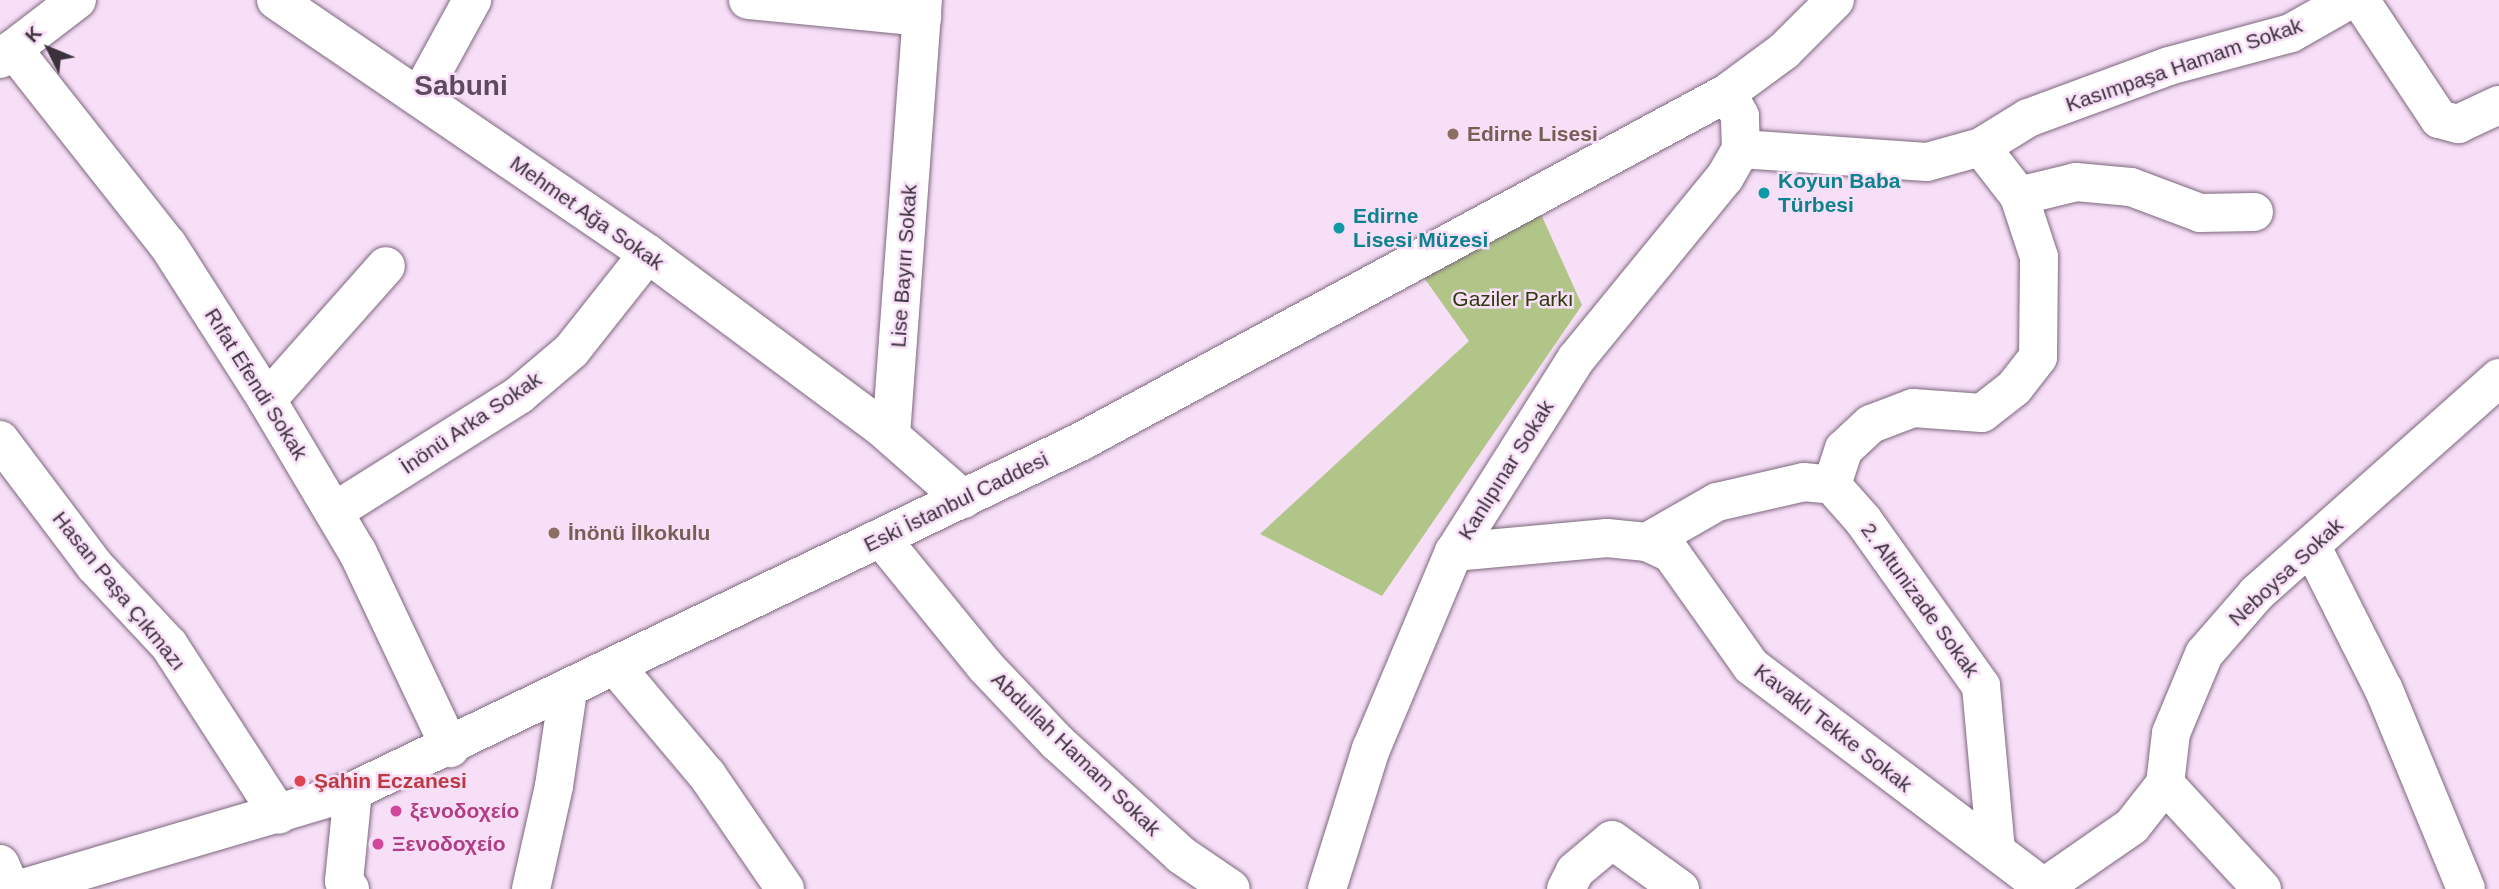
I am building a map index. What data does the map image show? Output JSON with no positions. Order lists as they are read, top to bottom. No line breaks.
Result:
{"streets":{"street":["Kasımpaşa Hamam Sokak","Mehmet Ağa Sokak","Lise Bayırı Sokak","Rıfat Efendi Sokak","İnönü Arka Sokak","Kanlıpınar Sokak","Eski İstanbul Caddesi","Neboysa Sokak","Hasan Paşa Çıkmazı","2. Altunizade Sokak","Kavaklı Tekke Sokak","Abdullah Hamam Sokak"]},"crossings":[["Kasımpaşa Hamam Sokak","Kanlıpınar Sokak"],["Mehmet Ağa Sokak","Lise Bayırı Sokak"],["Mehmet Ağa Sokak","İnönü Arka Sokak"],["Rıfat Efendi Sokak","İnönü Arka Sokak"],["Rıfat Efendi Sokak","Eski İstanbul Caddesi"],["Eski İstanbul Caddesi","Hasan Paşa Çıkmazı"],["Eski İstanbul Caddesi","Abdullah Hamam Sokak"],["2. Altunizade Sokak","Kavaklı Tekke Sokak"]],"districts":["Sabuni"],"parks":["Gaziler Parkı"],"places":["Edirne Lisesi","Koyun Baba Türbesi","Edirne Lisesi Müzesi","İnönü İlkokulu","Şahin Eczanesi","ξενοδοχείο","Ξενοδοχείο"],"north":"top left"}
